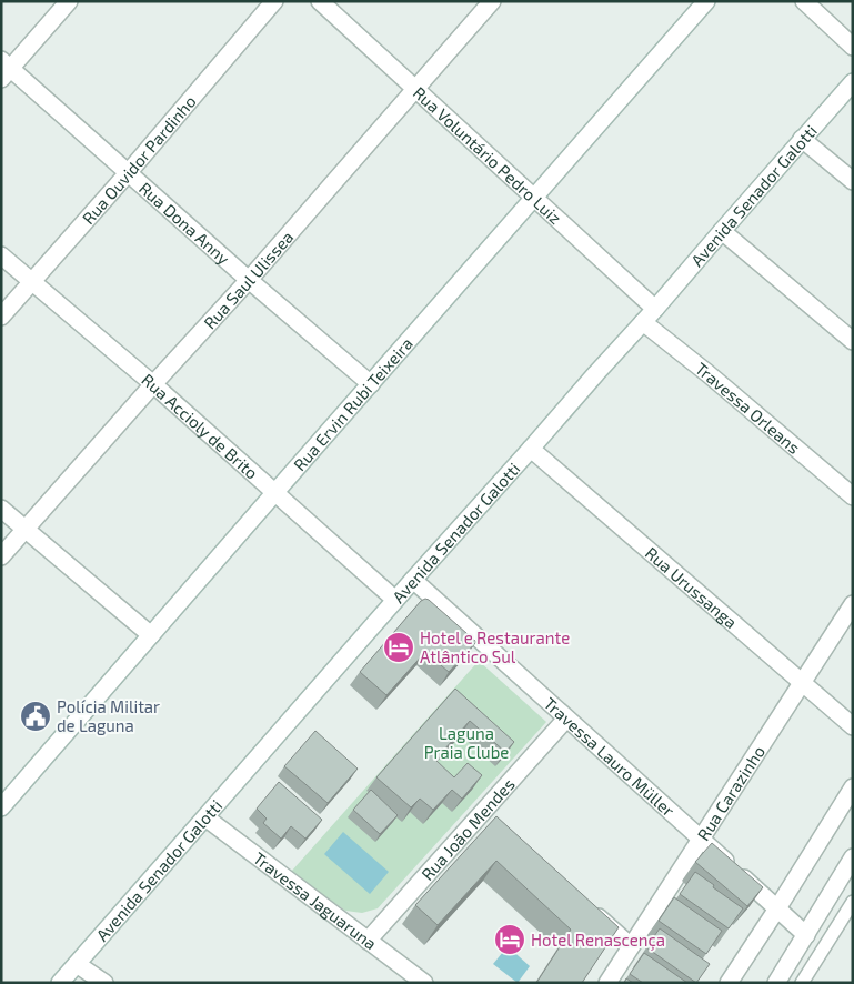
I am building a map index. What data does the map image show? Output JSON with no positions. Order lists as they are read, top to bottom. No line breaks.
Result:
{"streets":{"street":["Rua Voluntário Pedro Luiz","Rua Ouvidor Pardinho","Avenida Senador Galotti","Rua Dona Anny","Rua Saul Ulissea","Rua Ervin Rubi Teixeira","Travessa Orleans","Rua Accioly de Brito","Rua Urussanga","Travessa Lauro Müller","Rua Carazinho","Rua João Mendes","Travessa Jaguaruna"]},"crossings":[["Rua Voluntário Pedro Luiz","Avenida Senador Galotti"],["Rua Voluntário Pedro Luiz","Rua Saul Ulissea"],["Rua Voluntário Pedro Luiz","Rua Ervin Rubi Teixeira"],["Rua Ouvidor Pardinho","Rua Dona Anny"],["Rua Ouvidor Pardinho","Rua Accioly de Brito"],["Avenida Senador Galotti","Travessa Orleans"],["Avenida Senador Galotti","Rua Accioly de Brito"],["Avenida Senador Galotti","Rua Urussanga"],["Avenida Senador Galotti","Travessa Lauro Müller"],["Avenida Senador Galotti","Travessa Jaguaruna"],["Rua Dona Anny","Rua Saul Ulissea"],["Rua Dona Anny","Rua Ervin Rubi Teixeira"],["Rua Saul Ulissea","Rua Accioly de Brito"],["Rua Ervin Rubi Teixeira","Rua Accioly de Brito"],["Rua Urussanga","Rua Carazinho"],["Travessa Lauro Müller","Rua Carazinho"],["Travessa Lauro Müller","Rua João Mendes"],["Rua João Mendes","Travessa Jaguaruna"]],"parks":["Laguna Praia Clube"],"places":{"hotel":["Hotel e Restaurante Atlântico Sul","Hotel Renascença"],"public building":["Polícia Militar de Laguna"]}}
